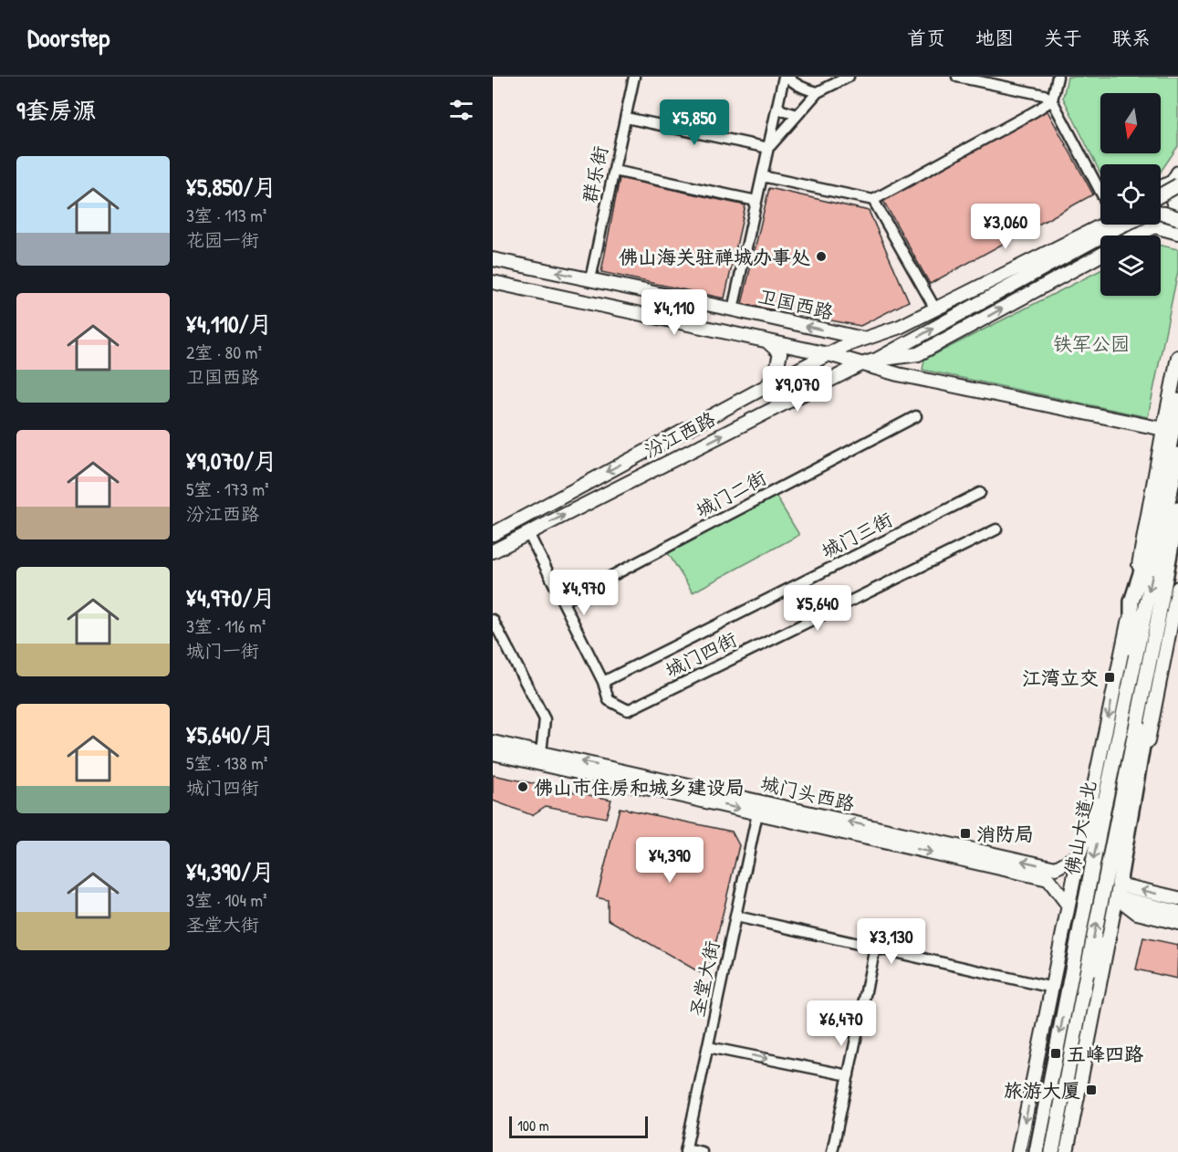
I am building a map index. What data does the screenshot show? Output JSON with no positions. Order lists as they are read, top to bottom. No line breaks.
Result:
{"streets":{"highway":["佛山大道北"],"main road":["卫国西路","汾江西路","城门头西路"],"street":["群乐街","城门二街","城门三街","城门四街","圣堂大街"]},"crossings":[["群乐街","卫国西路"],["卫国西路","汾江西路"],["城门三街","城门四街"],["城门头西路","佛山大道北"],["城门头西路","圣堂大街"]],"parks":["铁军公园"],"places":{"other":["佛山海关驻禅城办事处","佛山市住房和城乡建设局"],"transit":["江湾立交","消防局","五峰四路","旅游大厦"]},"scale_bar":"100 m","north":"bottom","page":{"header":"Doorstep","nav":["首页","地图","关于","联系"],"heading":"9套房源","price":["¥5,850","¥3,060","¥4,110","¥9,070","¥4,970","¥5,640","¥4,390","¥3,130","¥6,470"],"list":[{"name":"¥5,850/月","note":"3室 · 113 m² · 花园一街"},{"name":"¥4,110/月","note":"2室 · 80 m² · 卫国西路"},{"name":"¥9,070/月","note":"5室 · 173 m² · 汾江西路"},{"name":"¥4,970/月","note":"3室 · 116 m² · 城门一街"},{"name":"¥5,640/月","note":"5室 · 138 m² · 城门四街"},{"name":"¥4,390/月","note":"3室 · 104 m² · 圣堂大街"}],"scale":"100 m"}}
